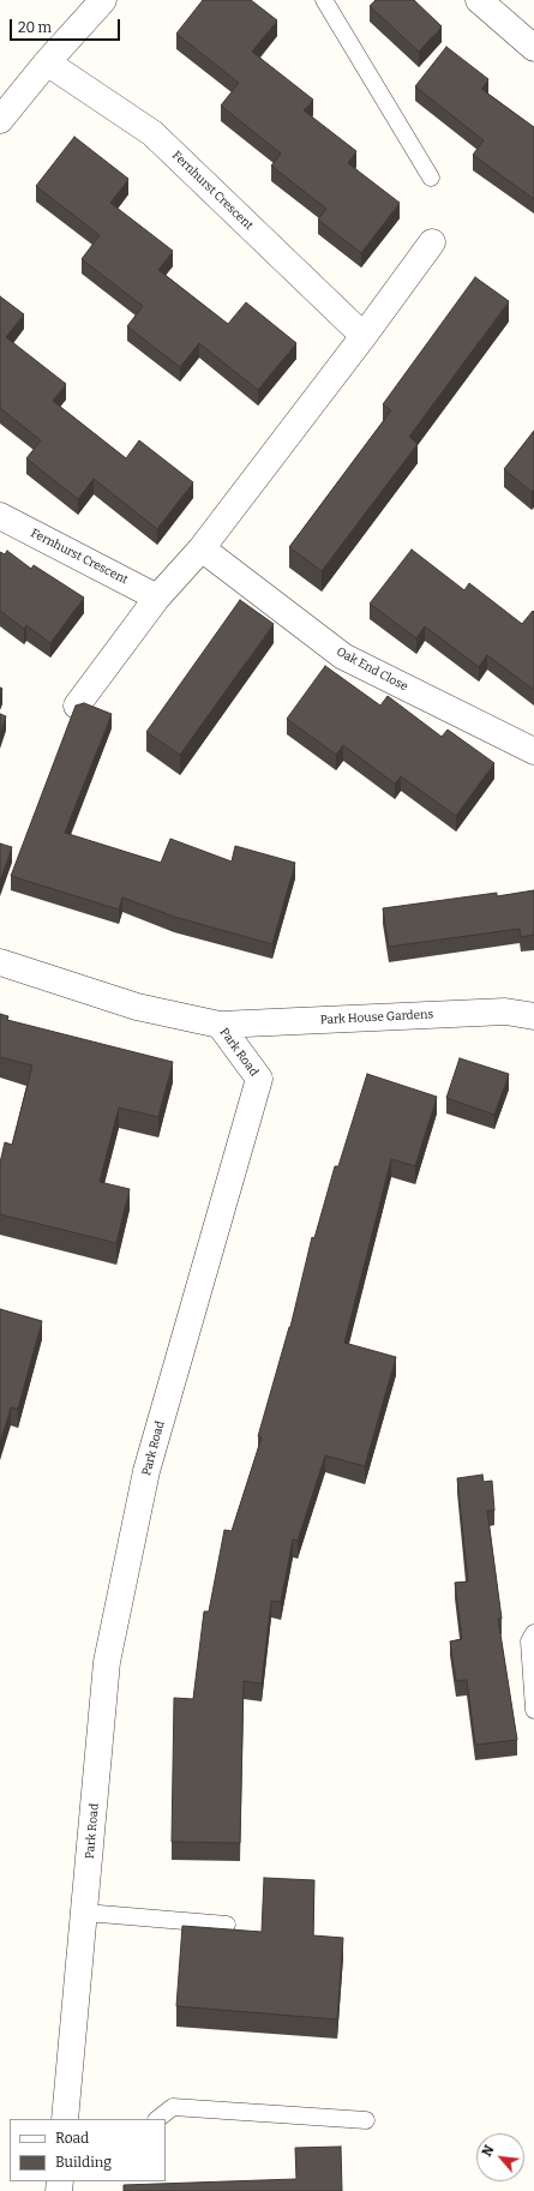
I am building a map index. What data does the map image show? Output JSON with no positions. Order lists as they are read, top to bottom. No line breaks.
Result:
{"streets":{"street":["Fernhurst Crescent","Oak End Close","Park House Gardens","Park Road"]},"crossings":[["Park House Gardens","Park Road"]],"legend":["Road","Building"],"scale_bar":"20 m","north":"top left"}
